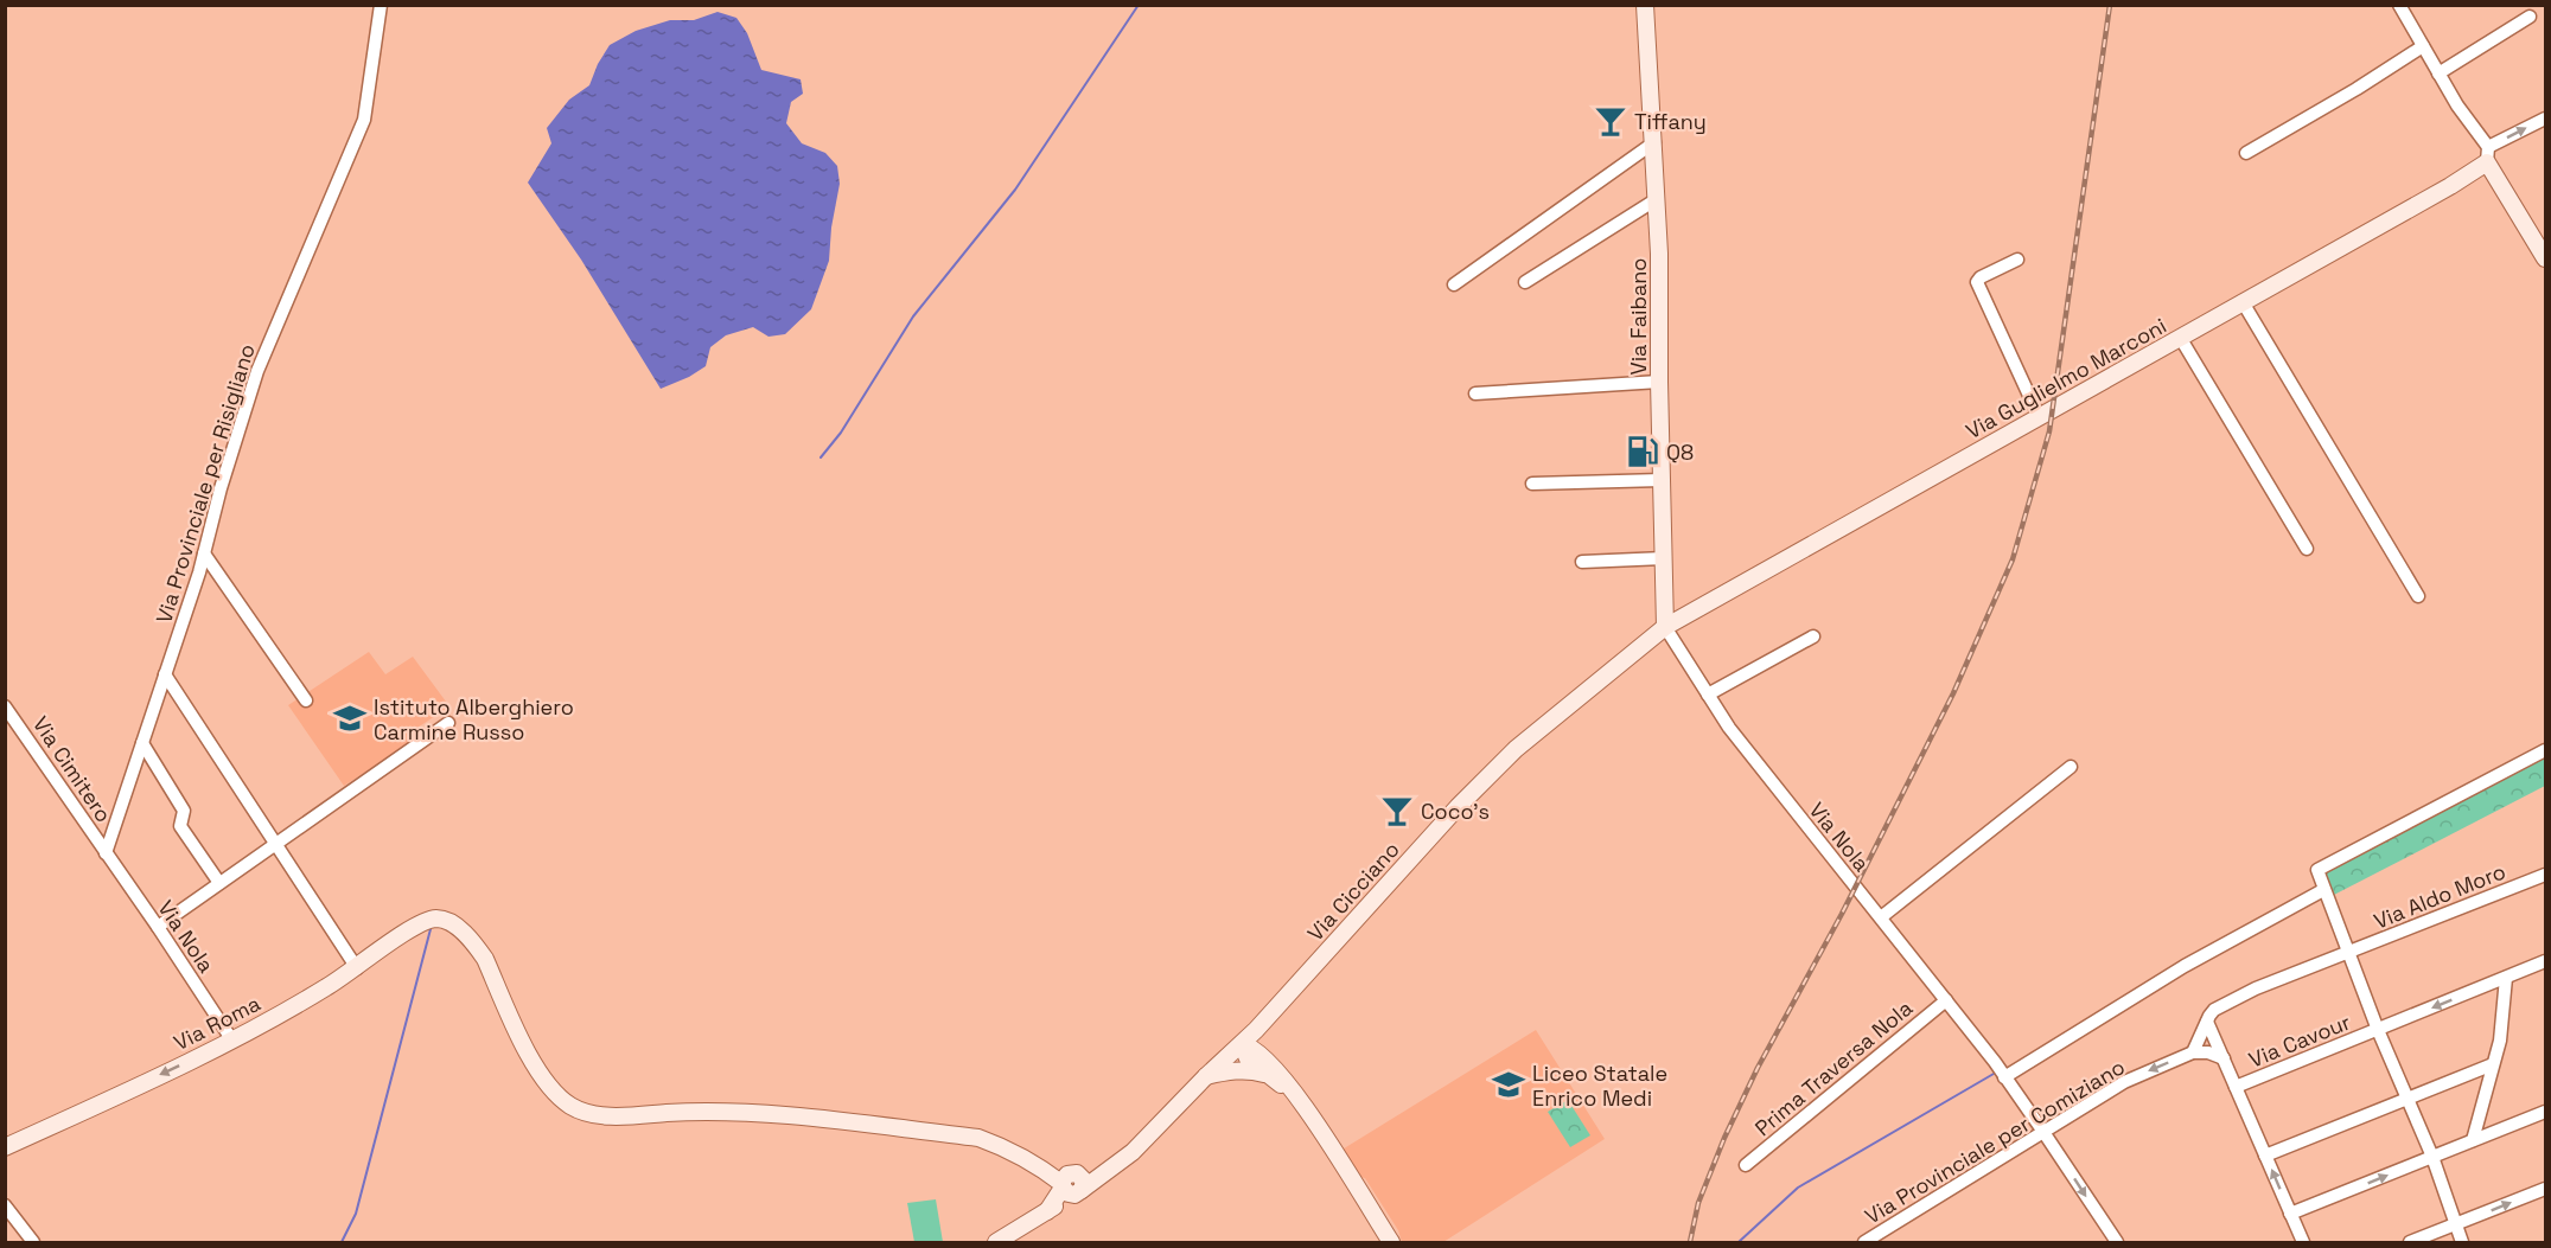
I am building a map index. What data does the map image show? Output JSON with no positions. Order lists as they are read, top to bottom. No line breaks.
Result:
{"streets":{"street":["Via Faibano","Via Guglielmo Marconi","Via Provinciale per Risigliano","Via Cimitero","Via Nola","Via Cicciano","Via Aldo Moro","Via Roma","Via Cavour","Prima Traversa Nola","Via Provinciale per Comiziano"]},"crossings":[["Via Faibano","Via Guglielmo Marconi"],["Via Faibano","Via Nola"],["Via Faibano","Via Cicciano"],["Via Guglielmo Marconi","Via Nola"],["Via Guglielmo Marconi","Via Cicciano"],["Via Provinciale per Risigliano","Via Cimitero"],["Via Provinciale per Risigliano","Via Nola"],["Via Cimitero","Via Nola"],["Via Nola","Via Cicciano"],["Via Nola","Via Roma"],["Via Nola","Prima Traversa Nola"],["Via Cicciano","Via Roma"]],"places":{"bar":["Tiffany","Coco's"],"fuel station":["Q8"],"school or university":["Istituto Alberghiero Carmine Russo","Liceo Statale Enrico Medi"]}}
